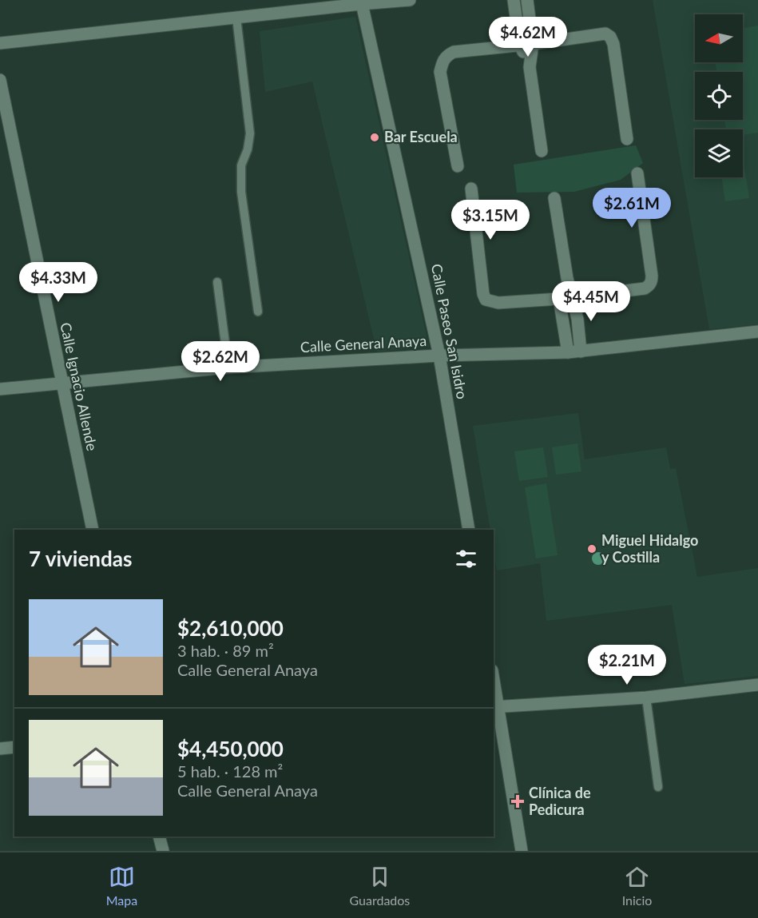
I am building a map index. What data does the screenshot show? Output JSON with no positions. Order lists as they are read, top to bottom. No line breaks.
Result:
{"streets":{"street":["Calle Paseo San Isidro","Calle General Anaya","Calle Ignacio Allende"]},"crossings":[["Calle Paseo San Isidro","Calle General Anaya"],["Calle General Anaya","Calle Ignacio Allende"]],"places":{"other":["Bar Escuela","Miguel Hidalgo y Costilla"],"health":["Clínica de Pedicura"]},"north":"left","page":{"price":["$4.62M","$2.61M","$3.15M","$4.33M","$4.45M","$2.62M","$2.21M"],"heading":"7 viviendas","list":[{"name":"$2,610,000","note":"3 hab. · 89 m² · Calle General Anaya"},{"name":"$4,450,000","note":"5 hab. · 128 m² · Calle General Anaya"}],"tabs":["Mapa","Guardados","Inicio"]}}
